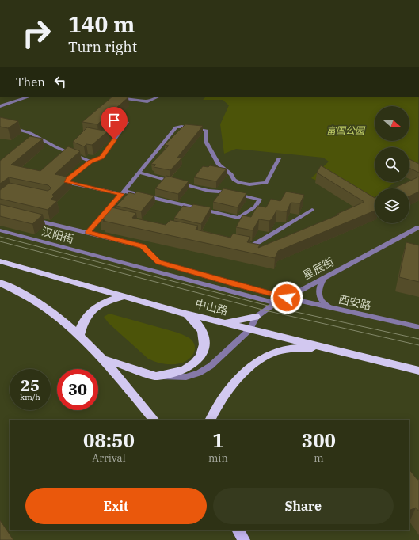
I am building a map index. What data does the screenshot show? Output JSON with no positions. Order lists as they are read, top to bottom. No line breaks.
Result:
{"streets":{"highway":["中山路"],"street":["汉阳街","星辰街","西安路"]},"crossings":[["汉阳街","星辰街"],["星辰街","西安路"]],"parks":["富国公园"],"north":"right","page":{"turn":["140 m","Turn right"],"then":"Then","speed":"25 km/h","limit":"30","eta":["08:50","Arrival","1","min","300","m"],"buttons":["Exit","Share"]}}
